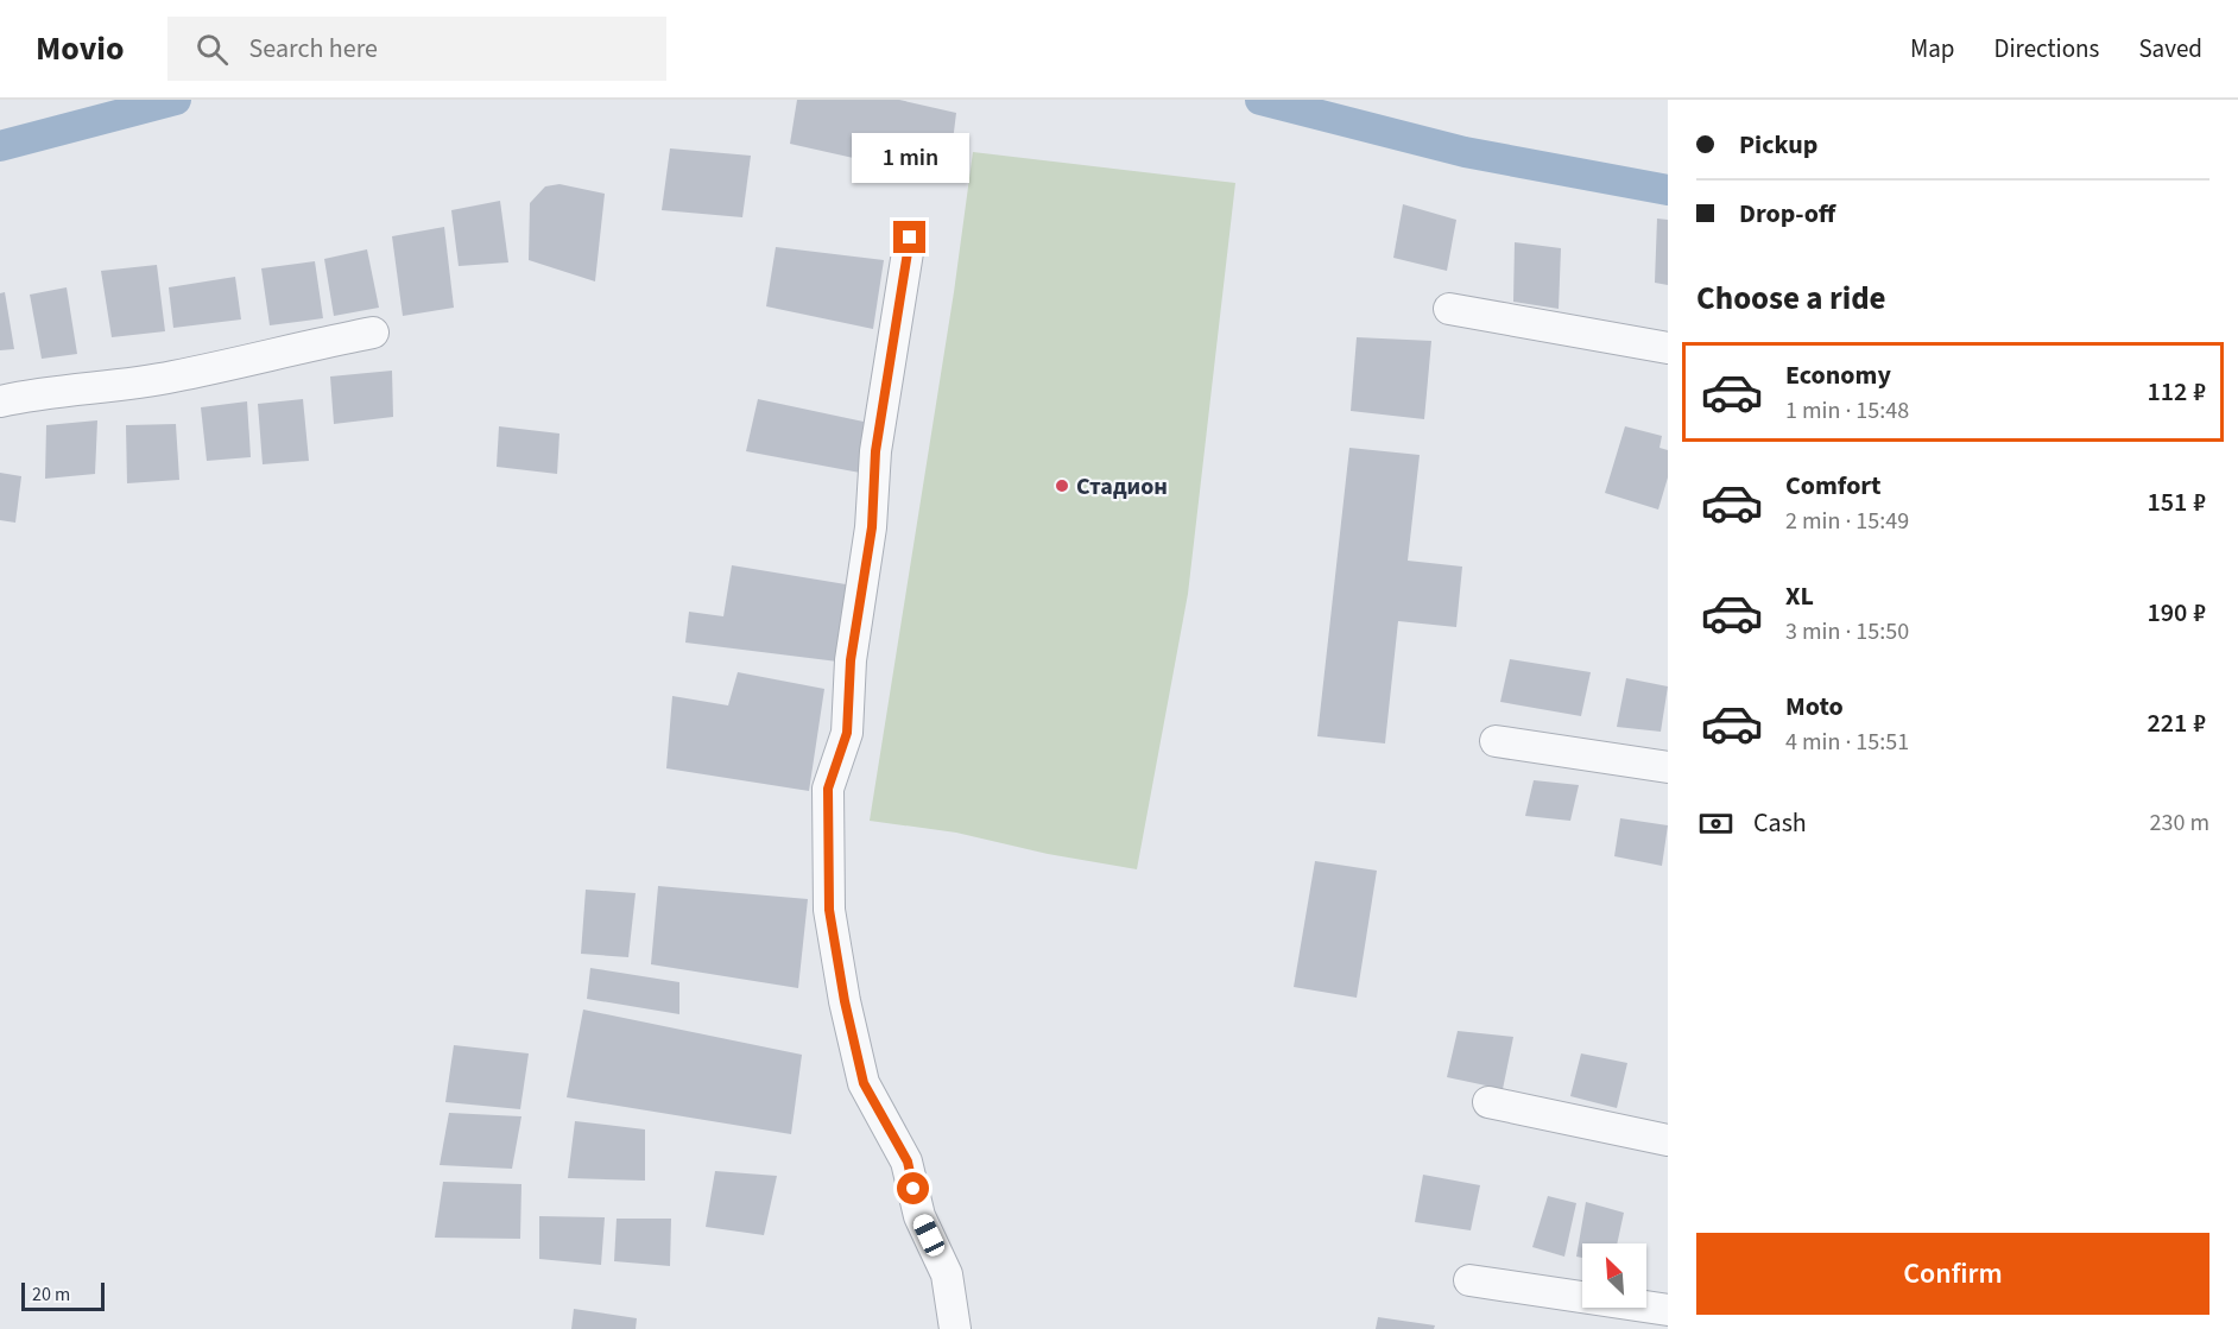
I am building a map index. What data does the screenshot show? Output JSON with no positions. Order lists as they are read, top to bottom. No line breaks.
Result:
{"places":["Стадион"],"scale_bar":"20 m","north":"top left","page":{"header":"Movio","search":"Search here","nav":["Map","Directions","Saved"],"banner":["Pickup","Drop-off"],"bubble":"1 min","heading":"Choose a ride","list":[{"name":"Economy","note":"1 min · 15:48","value":"112 ₽"},{"name":"Comfort","note":"2 min · 15:49","value":"151 ₽"},{"name":"XL","note":"3 min · 15:50","value":"190 ₽"},{"name":"Moto","note":"4 min · 15:51","value":"221 ₽"}],"pay":["Cash","230 m"],"buttons":"Confirm","scale":"20 m"}}
